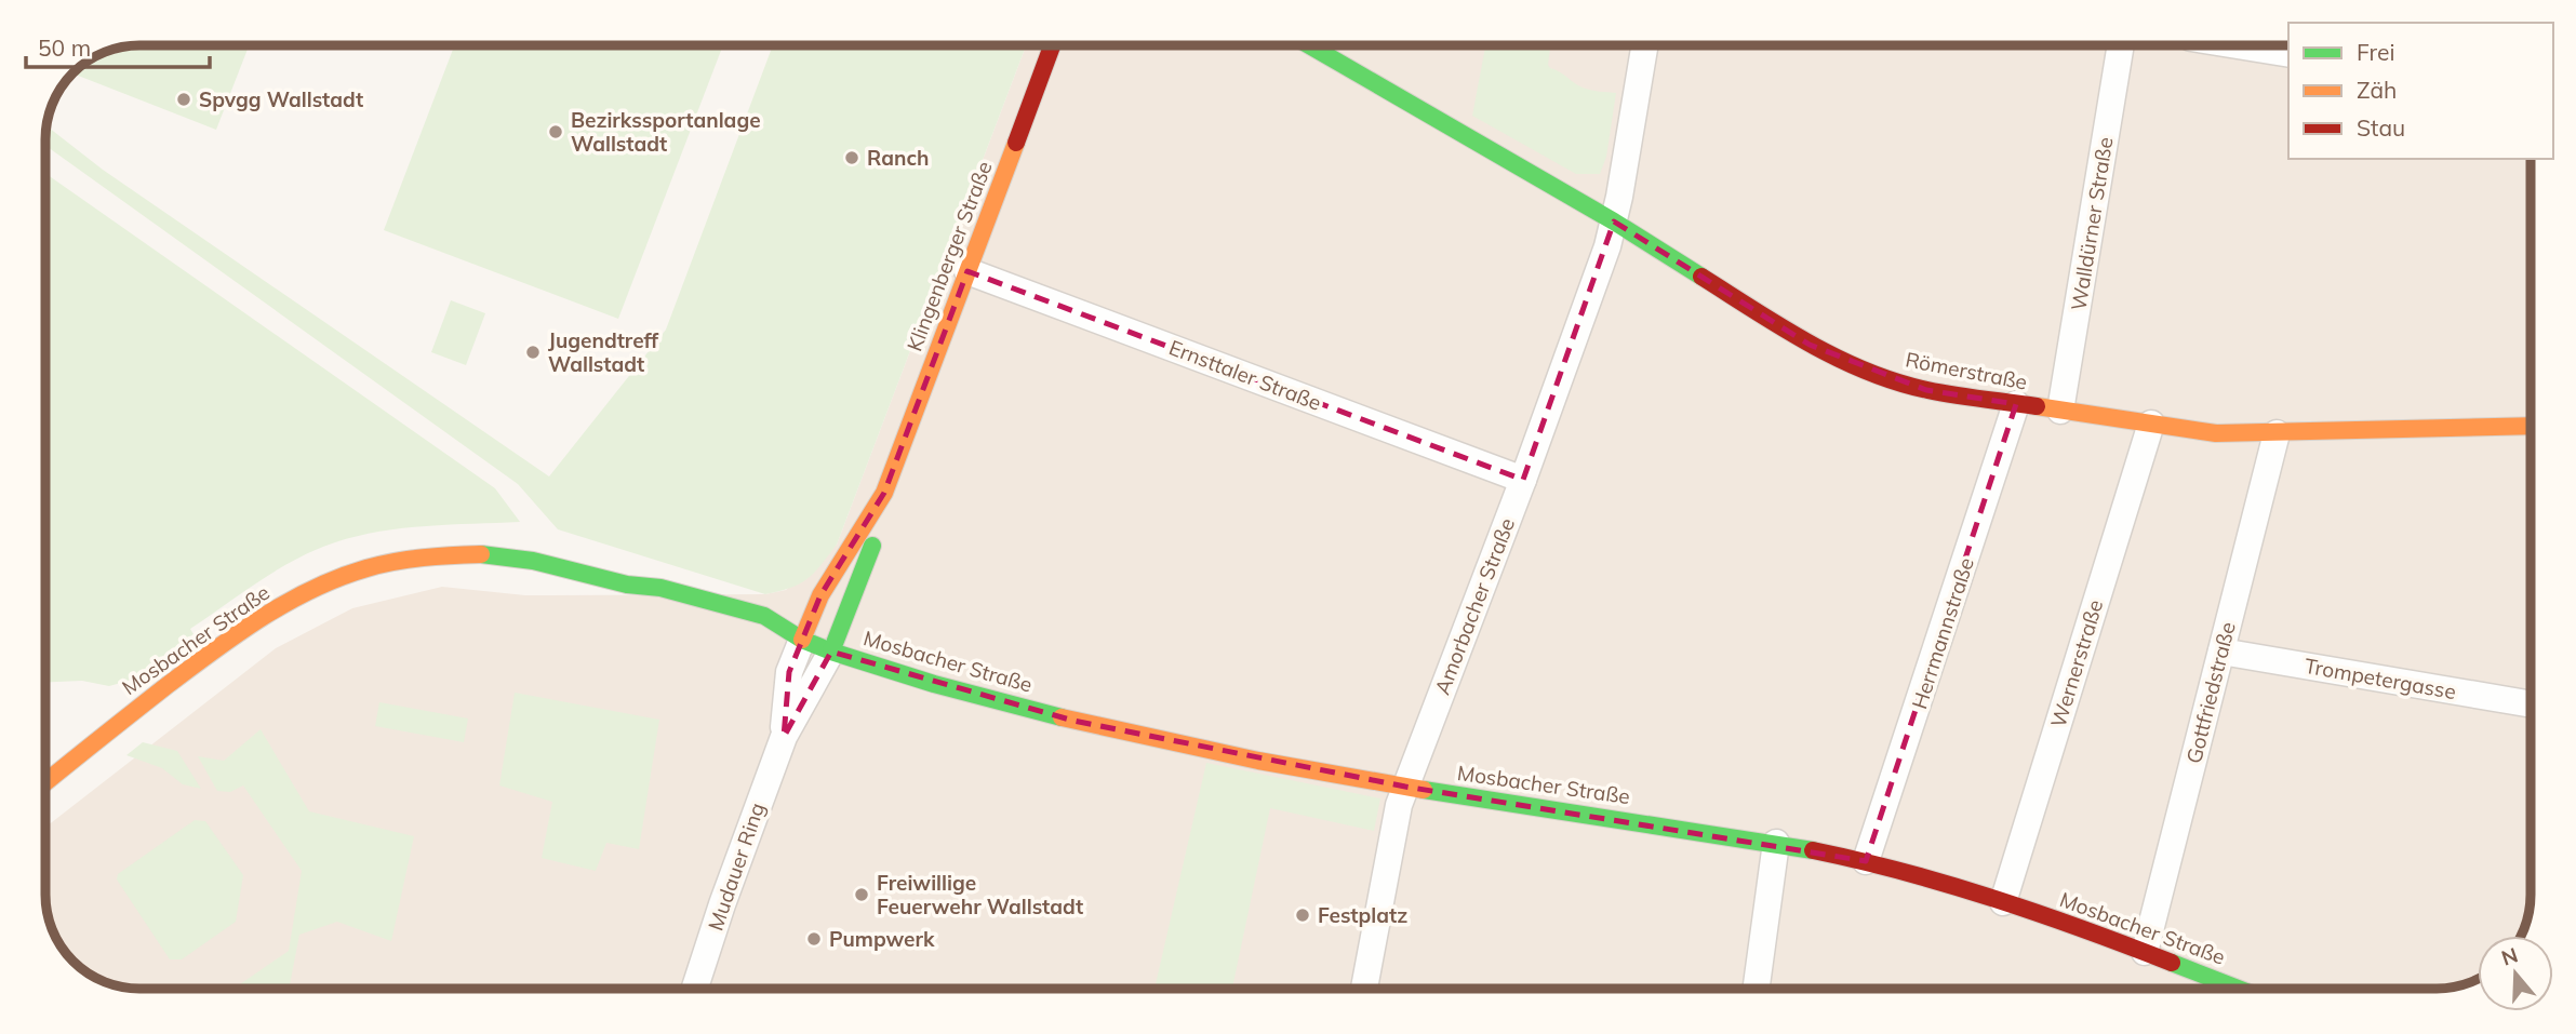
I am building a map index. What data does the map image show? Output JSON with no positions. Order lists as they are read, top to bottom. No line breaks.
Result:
{"streets":{"street":["Walldürner Straße","Klingenberger Straße","Römerstraße","Ernsttaler Straße","Amorbacher Straße","Herrmannstraße","Mosbacher Straße","Wernerstraße","Trompetergasse","Gottfriedstraße","Mudauer Ring"]},"crossings":[["Walldürner Straße","Römerstraße"],["Klingenberger Straße","Ernsttaler Straße"],["Klingenberger Straße","Mosbacher Straße"],["Klingenberger Straße","Mudauer Ring"],["Römerstraße","Amorbacher Straße"],["Römerstraße","Herrmannstraße"],["Römerstraße","Wernerstraße"],["Römerstraße","Gottfriedstraße"],["Ernsttaler Straße","Amorbacher Straße"],["Amorbacher Straße","Mosbacher Straße"],["Herrmannstraße","Mosbacher Straße"],["Mosbacher Straße","Wernerstraße"],["Mosbacher Straße","Gottfriedstraße"],["Mosbacher Straße","Mudauer Ring"],["Trompetergasse","Gottfriedstraße"]],"places":["Spvgg Wallstadt","Bezirkssportanlage Wallstadt","Ranch","Jugendtreff Wallstadt","Freiwillige Feuerwehr Wallstadt","Festplatz","Pumpwerk"],"legend":["Frei","Zäh","Stau"],"scale_bar":"50 m","north":"top"}
